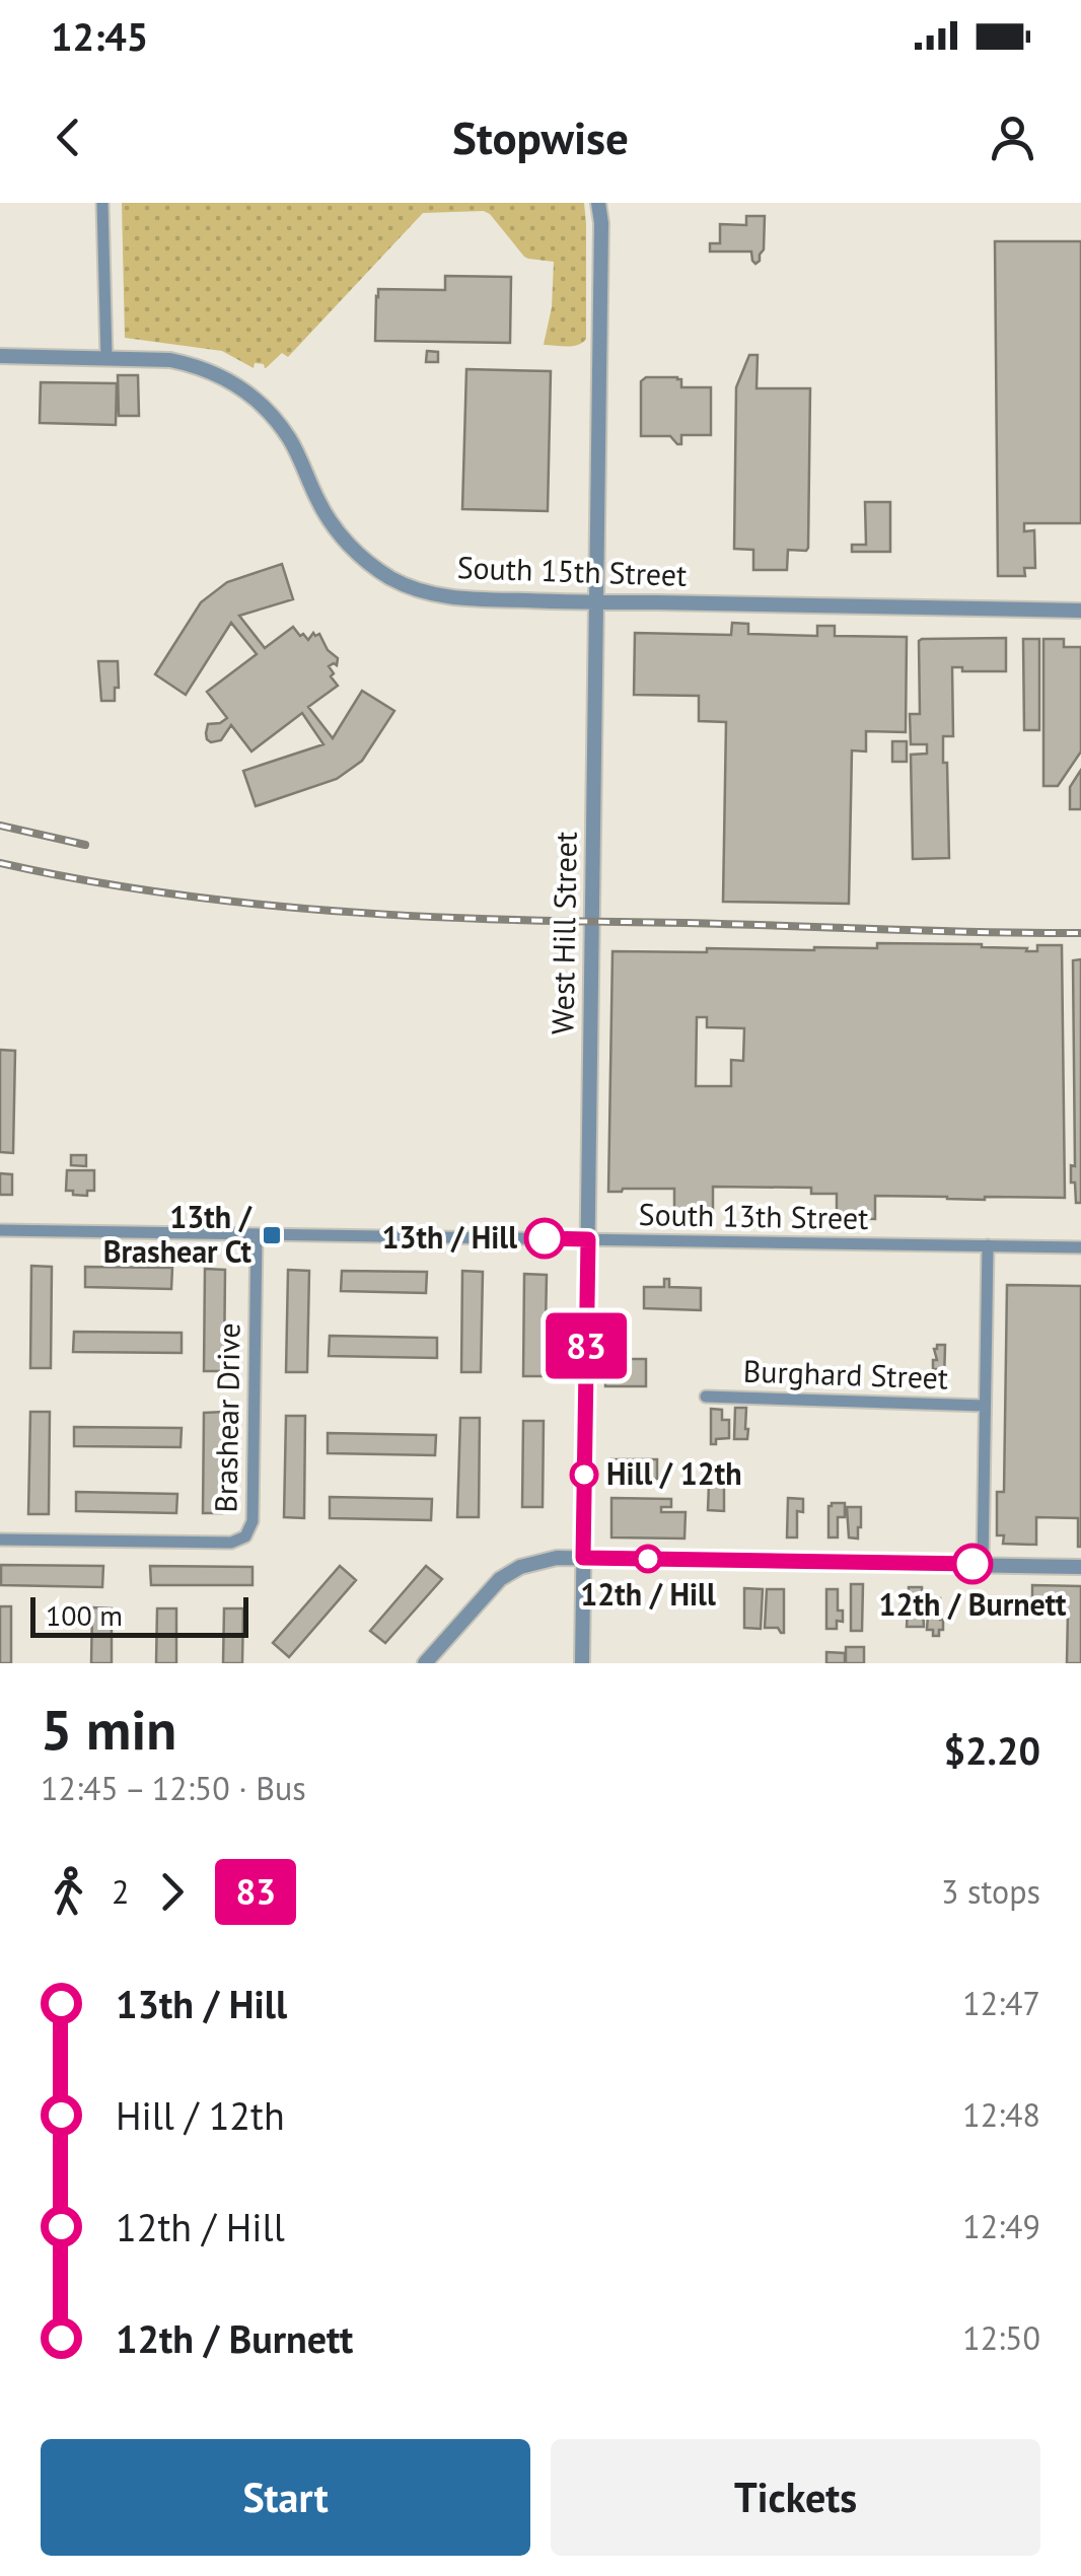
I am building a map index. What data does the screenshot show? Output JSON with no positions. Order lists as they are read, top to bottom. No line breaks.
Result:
{"streets":{"street":["South 15th Street","West Hill Street","South 13th Street","Burghard Street","Brashear Drive"]},"crossings":[["South 15th Street","West Hill Street"],["West Hill Street","South 13th Street"],["South 13th Street","Brashear Drive"]],"places":{"transit":["13th / Brashear Ct"],"other":["13th / Hill","Hill / 12th","12th / Hill","12th / Burnett"]},"lines":["bus line 83"],"scale_bar":"100 m","page":{"status":"12:45","header":"Stopwise","on_map":"83","scale":"100 m","heading":["5 min","12:45 – 12:50 · Bus","$2.20"],"legs":["2","83","3 stops"],"list":[{"name":"13th / Hill","value":"12:47"},{"name":"Hill / 12th","value":"12:48"},{"name":"12th / Hill","value":"12:49"},{"name":"12th / Burnett","value":"12:50"}],"buttons":["Start","Tickets"]}}
